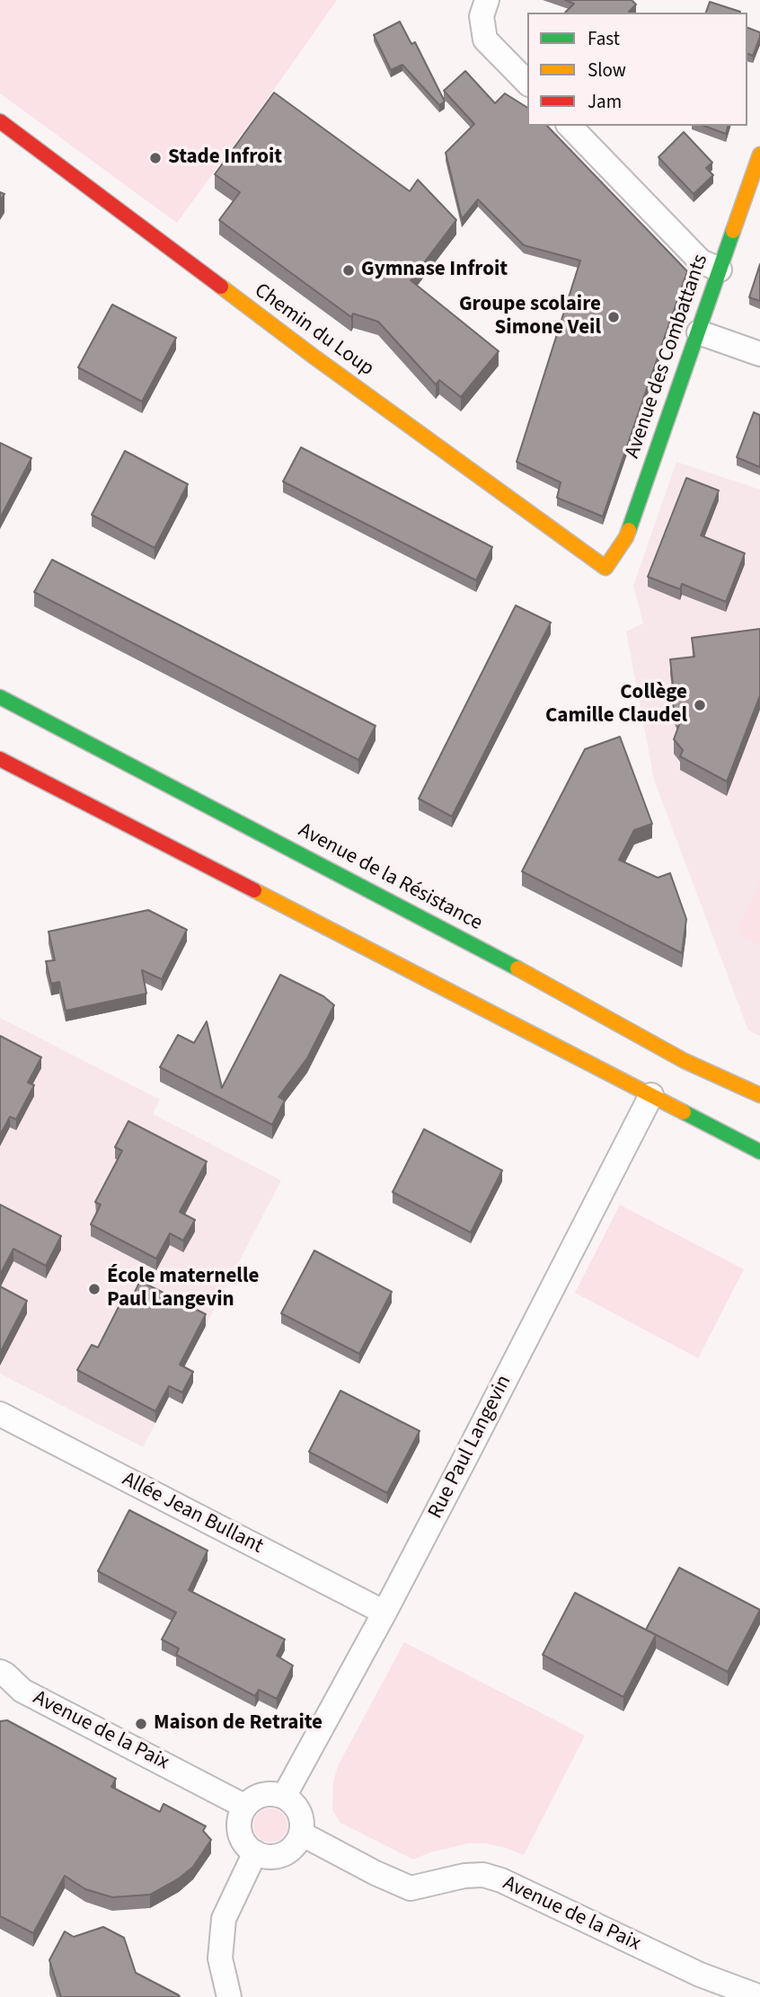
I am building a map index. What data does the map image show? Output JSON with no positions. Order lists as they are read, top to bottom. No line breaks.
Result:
{"streets":{"main road":["Chemin du Loup","Avenue des Combattants","Avenue de la Résistance"],"street":["Rue Paul Langevin","Allée Jean Bullant","Avenue de la Paix"]},"crossings":[["Chemin du Loup","Avenue des Combattants"],["Rue Paul Langevin","Allée Jean Bullant"],["Rue Paul Langevin","Avenue de la Paix"]],"places":["Stade Infroit","Gymnase Infroit","Groupe scolaire Simone Veil","Collège Camille Claudel","École maternelle Paul Langevin","Maison de Retraite"],"legend":["Fast","Slow","Jam"]}
